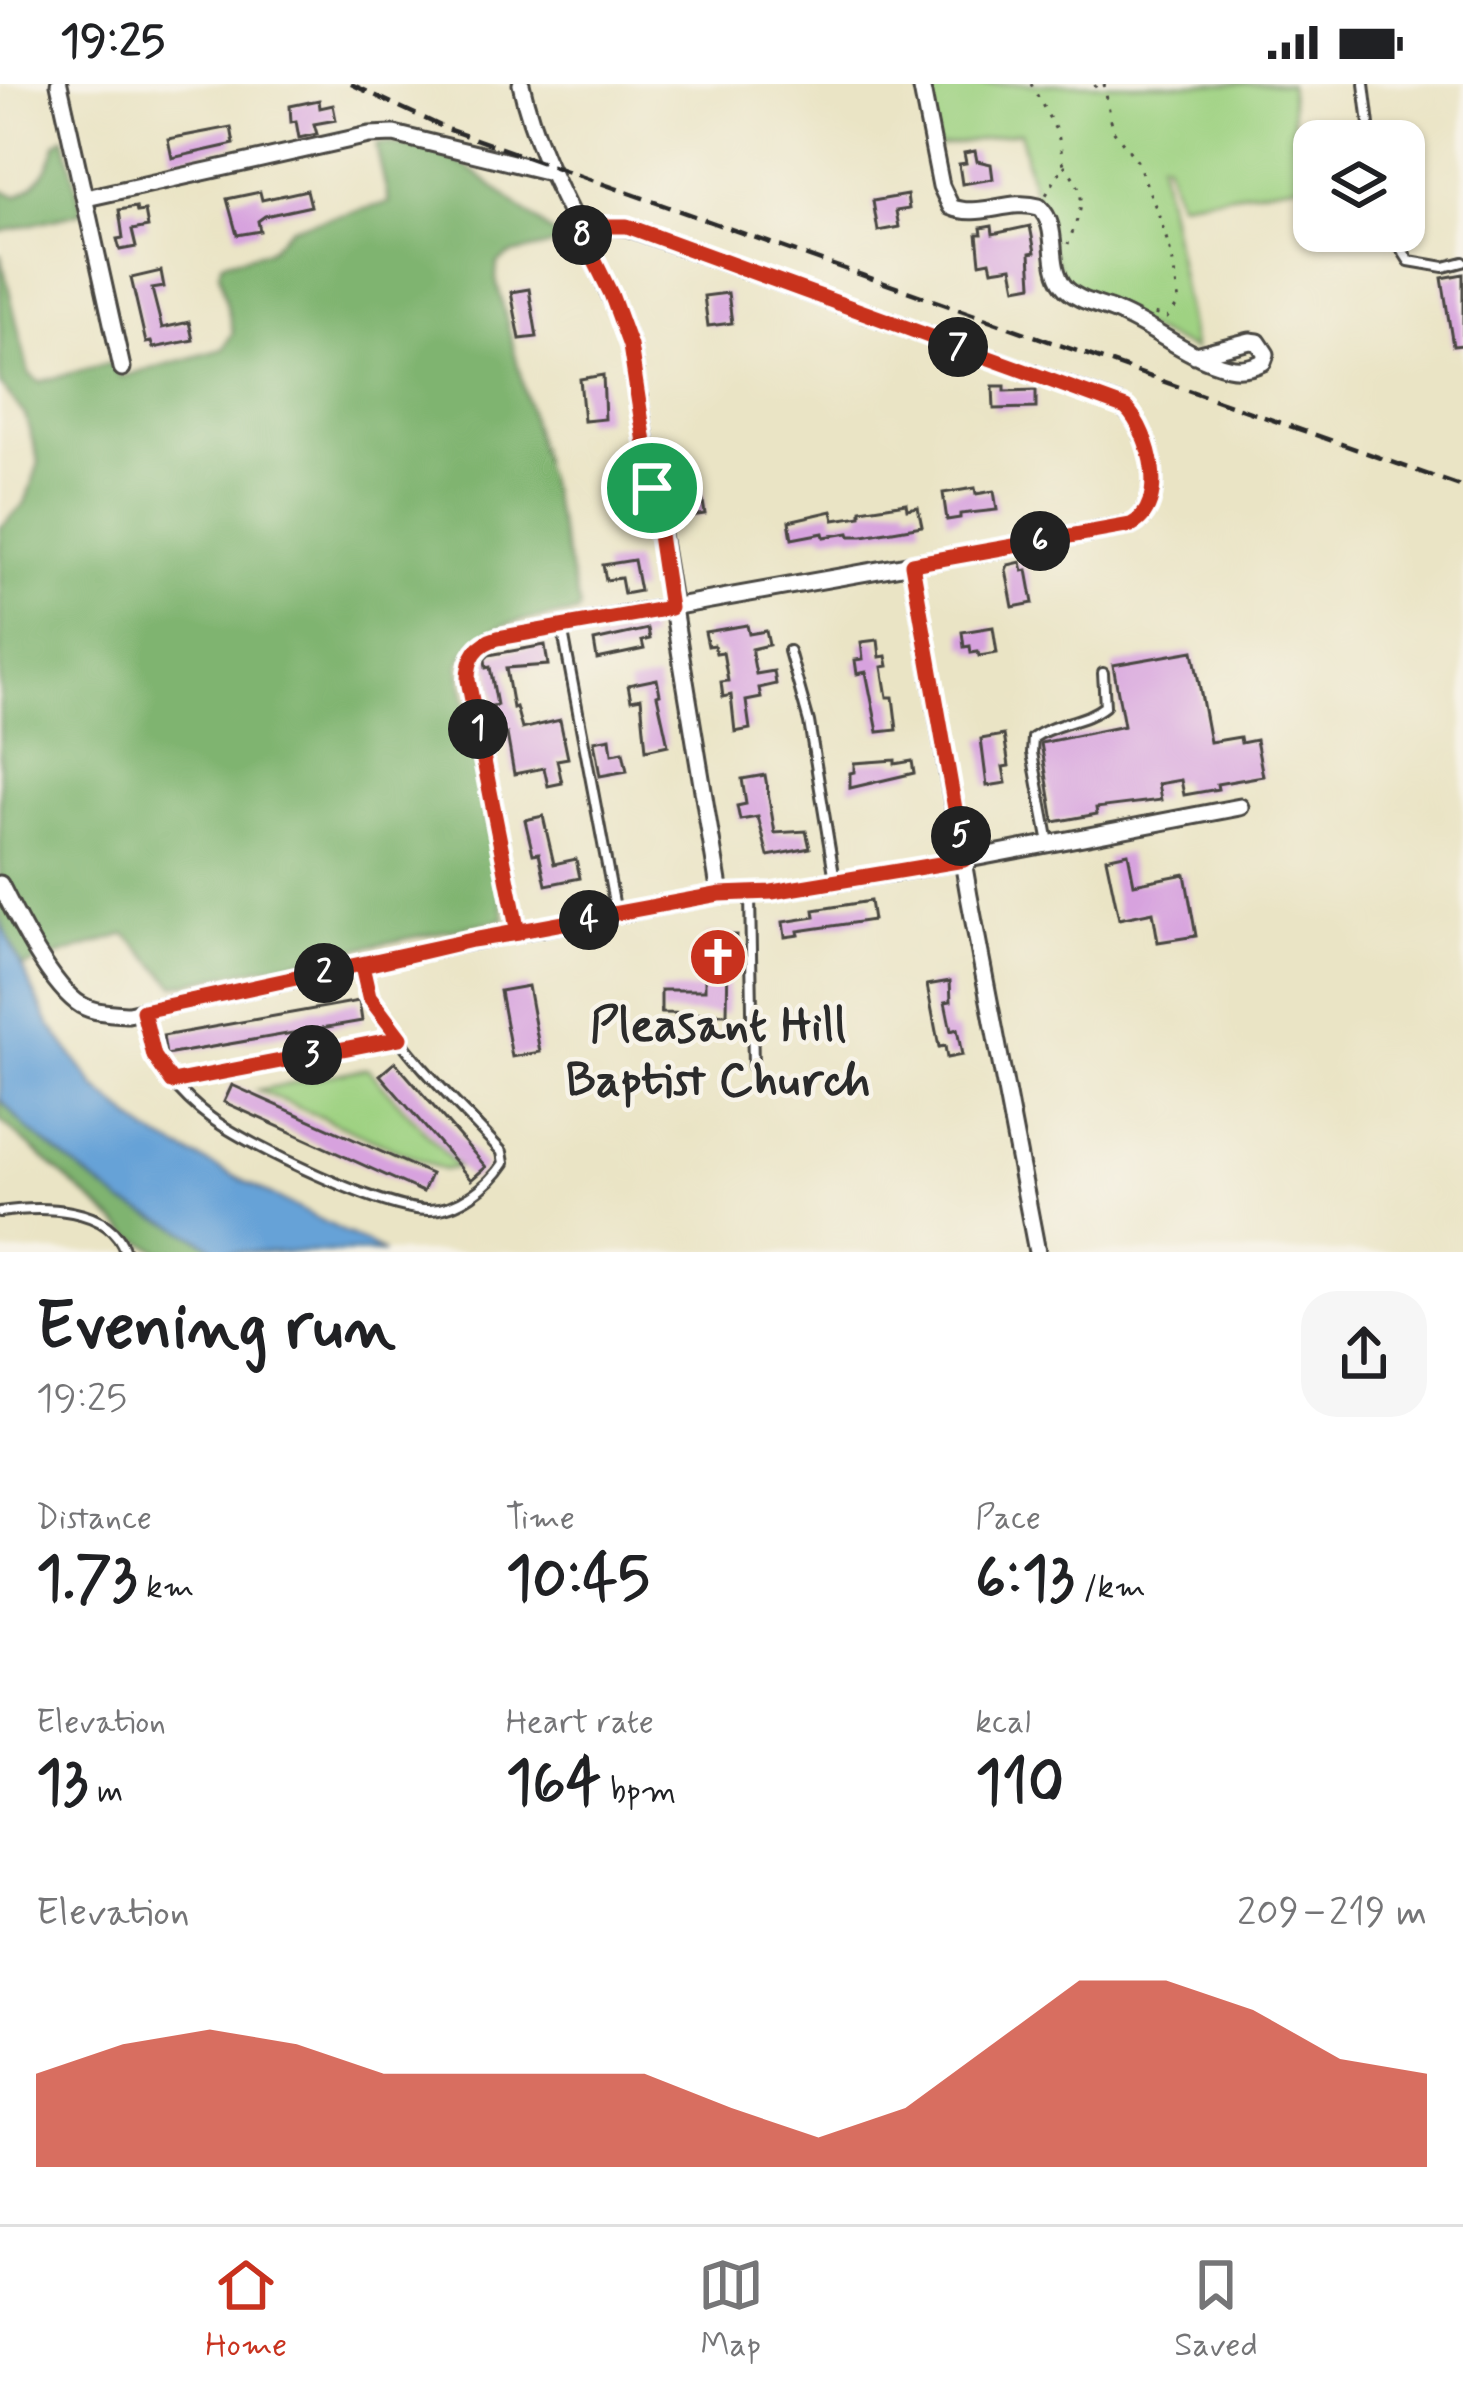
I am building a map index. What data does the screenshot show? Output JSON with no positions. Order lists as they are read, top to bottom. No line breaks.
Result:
{"places":{"church":["Pleasant Hill Baptist Church"]},"page":{"status":"19:25","pins":["8","7","6","1","5","4","2","3"],"heading":["Evening run","19:25"],"stats":[["Distance","1.73 km"],["Time","10:45"],["Pace","6:13 /km"],["Elevation","13 m"],["Heart rate","164 bpm"],["kcal","110"]],"chart":["Elevation","209–219 m"],"tabs":["Home","Map","Saved"]}}
